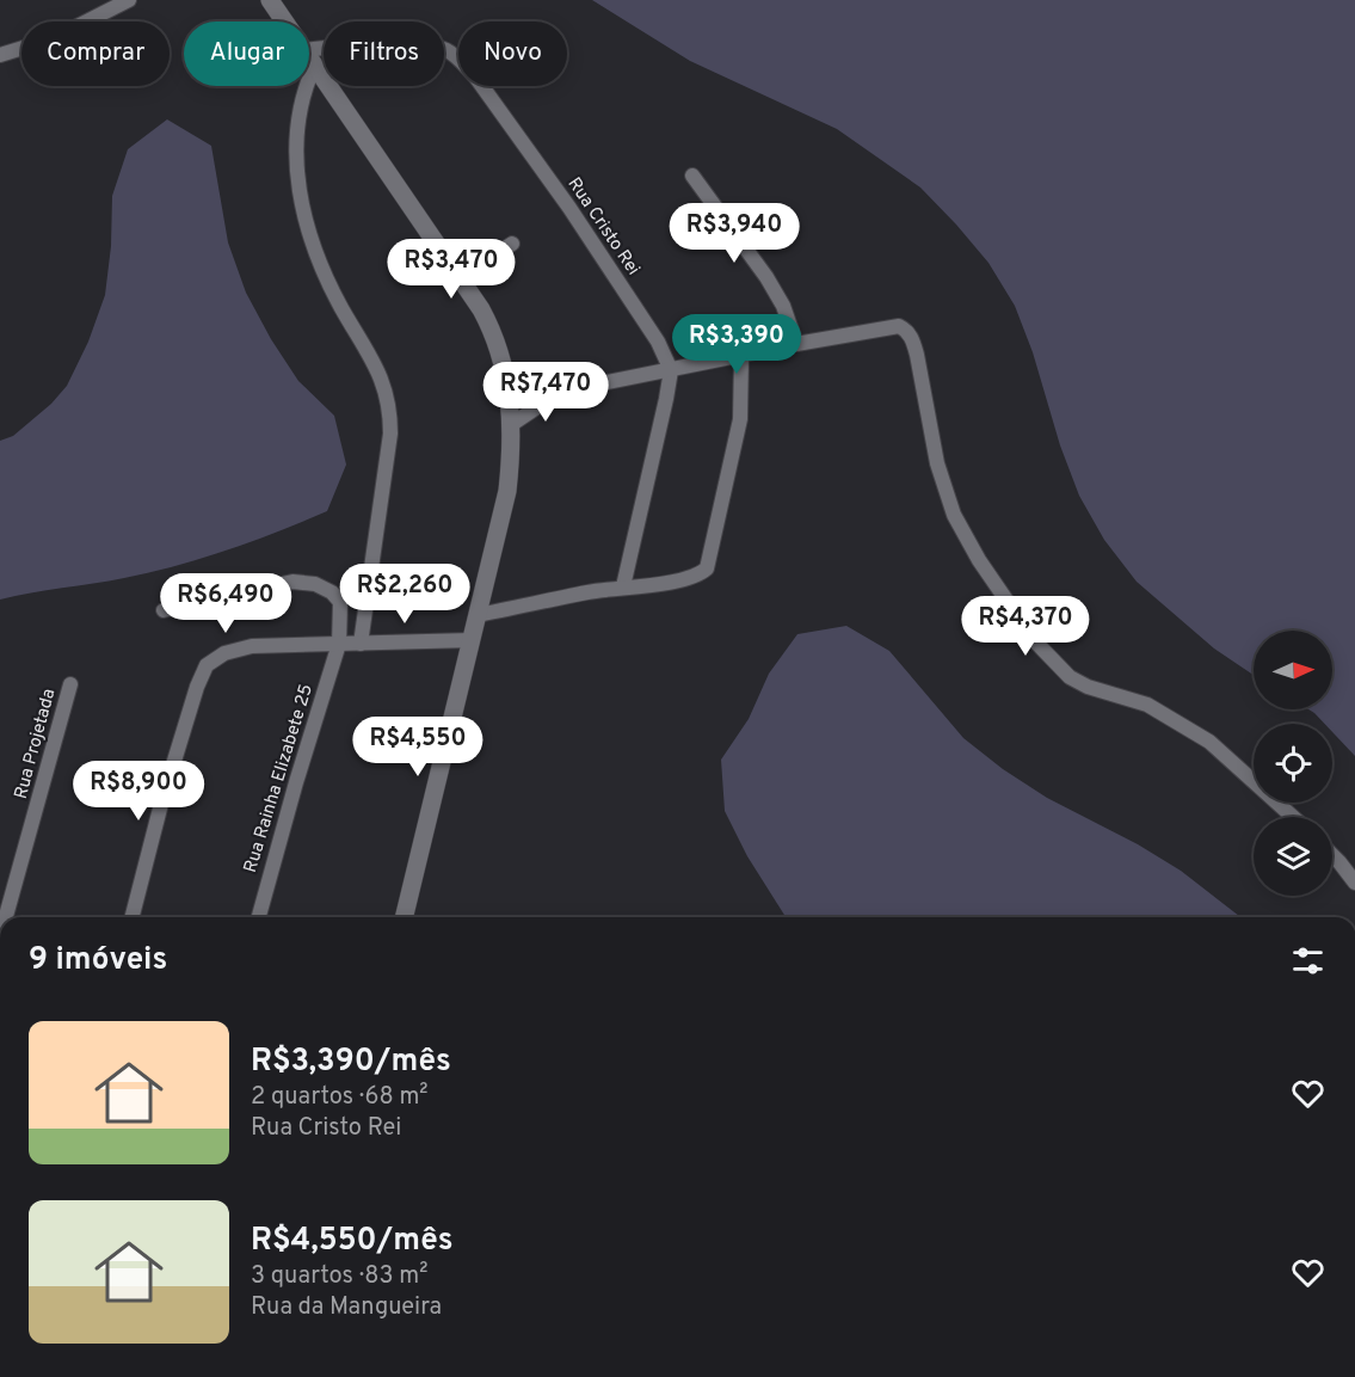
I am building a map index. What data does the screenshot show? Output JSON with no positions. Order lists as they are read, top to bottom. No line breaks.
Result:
{"streets":{"street":["Rua Cristo Rei","Rua Projetada","Rua Rainha Elizabete 25"]},"north":"right","page":{"chip":["Comprar","Alugar","Filtros","Novo"],"price":["R$3,940","R$3,470","R$3,390","R$7,470","R$2,260","R$6,490","R$4,370","R$4,550","R$8,900"],"heading":"9 imóveis","list":[{"name":"R$3,390/mês","note":"2 quartos · 68 m² · Rua Cristo Rei"},{"name":"R$4,550/mês","note":"3 quartos · 83 m² · Rua da Mangueira"}]}}
